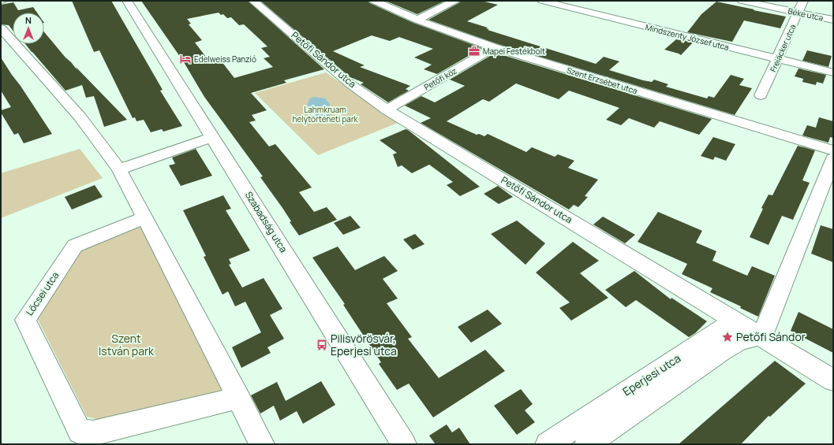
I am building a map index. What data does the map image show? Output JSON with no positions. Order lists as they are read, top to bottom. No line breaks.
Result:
{"streets":{"street":["Béke utca","Mindszenty József utca","Freiäcker utca","Petőfi Sándor utca","Petőfi köz","Szent Erzsébet utca","Szabadság utca","Lőcsei utca","Eperjesi utca"]},"crossings":[["Béke utca","Freiäcker utca"],["Mindszenty József utca","Freiäcker utca"],["Petőfi Sándor utca","Petőfi köz"],["Petőfi Sándor utca","Eperjesi utca"],["Petőfi köz","Szent Erzsébet utca"]],"parks":["Lahmkruam helytörténeti park","Szent István park"],"places":{"office":["Mapei Festékbolt"],"hotel":["Edelweiss Panzió"],"place":["Petőfi Sándor"],"bus stop":["Pilisvörösvár, Eperjesi utca"]},"north":"top"}
